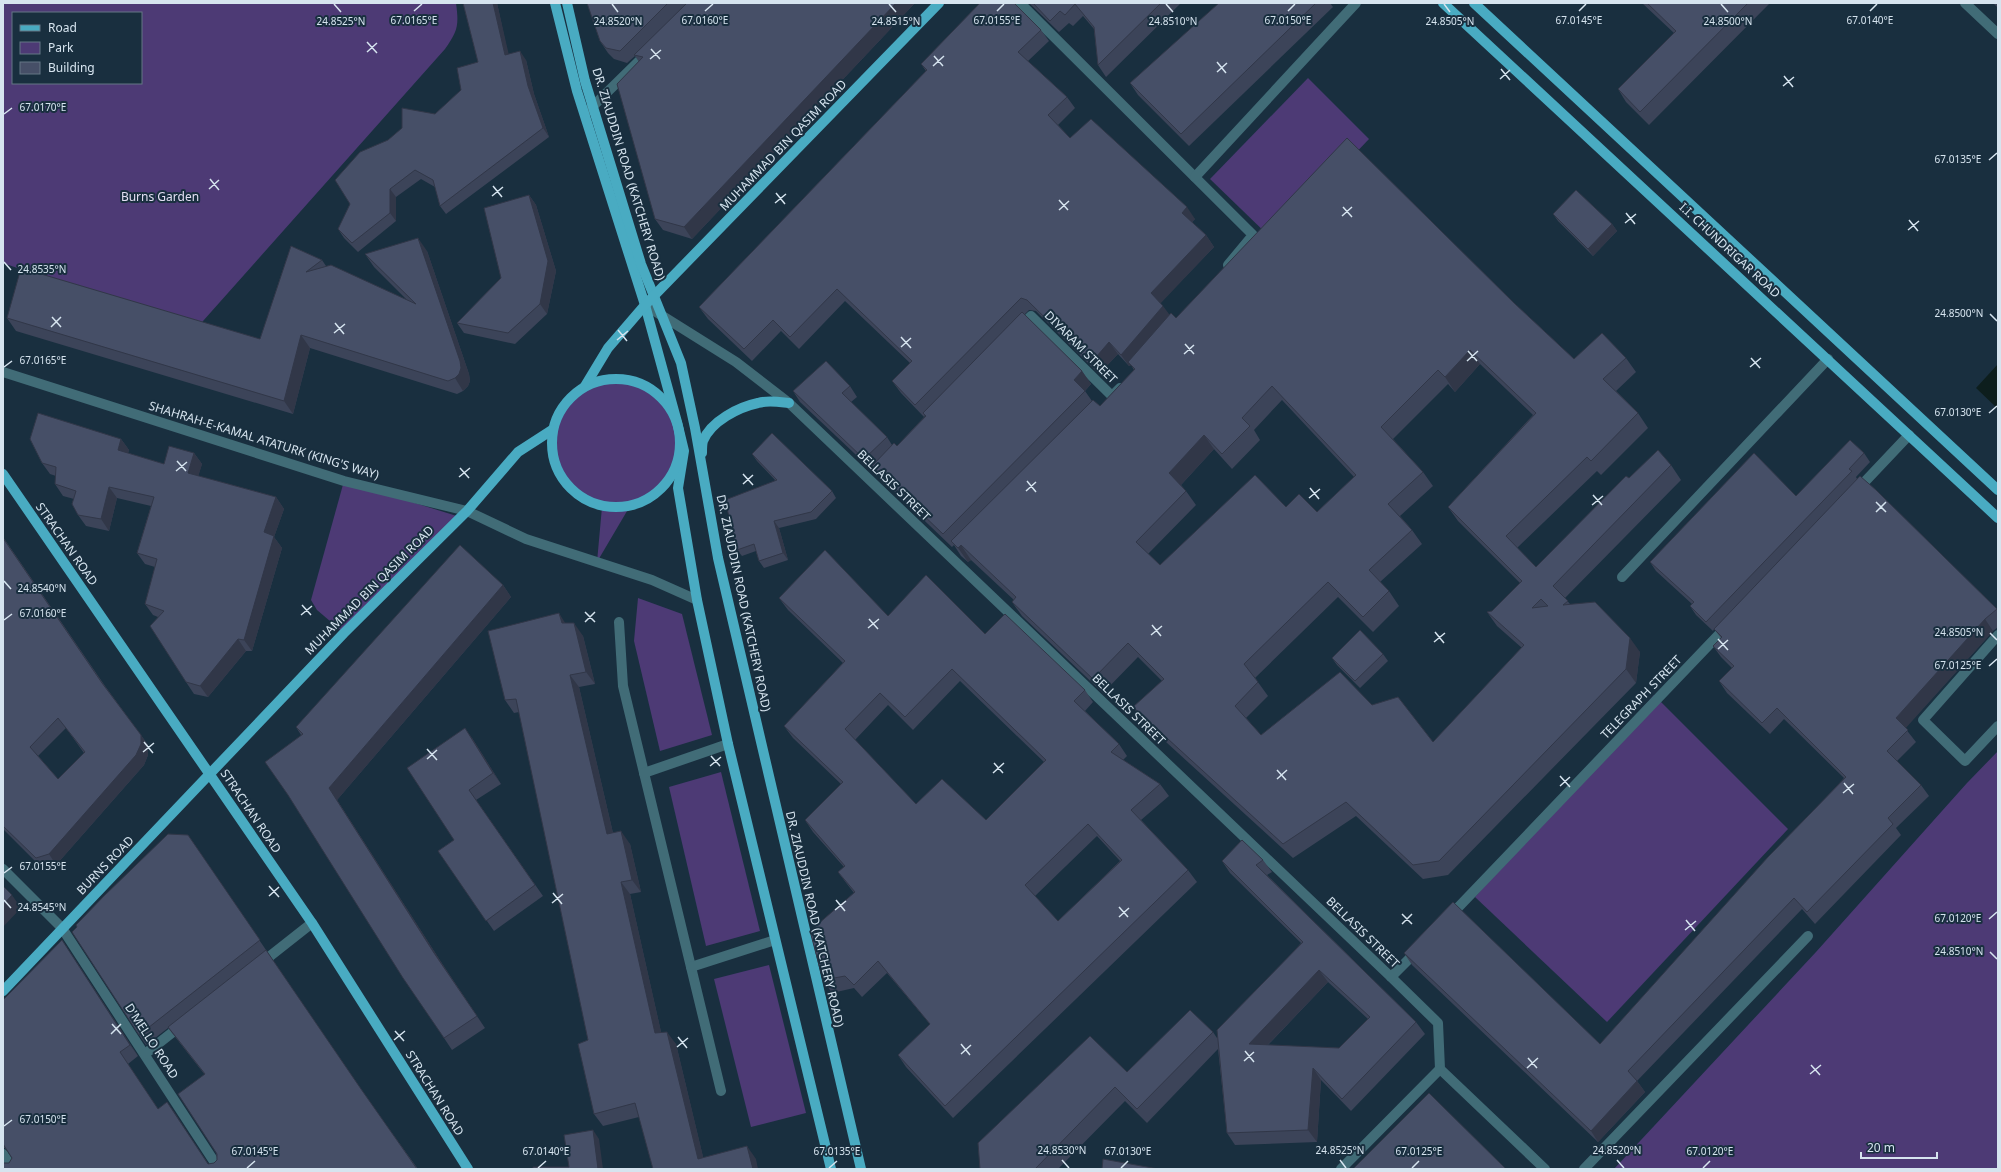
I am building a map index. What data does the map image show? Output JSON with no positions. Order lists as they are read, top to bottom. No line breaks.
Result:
{"streets":{"main road":["MUHAMMAD BIN QASIM ROAD","DR. ZIAUDDIN ROAD (KATCHERY ROAD)","I.I. CHUNDRIGAR ROAD","STRACHAN ROAD","BURNS ROAD"],"street":["DIYARAM STREET","SHAHRAH-E-KAMAL ATATURK (KING'S WAY)","BELLASIS STREET","TELEGRAPH STREET","D'MELLO ROAD"]},"crossings":[["MUHAMMAD BIN QASIM ROAD","DR. ZIAUDDIN ROAD (KATCHERY ROAD)"],["MUHAMMAD BIN QASIM ROAD","SHAHRAH-E-KAMAL ATATURK (KING'S WAY)"],["MUHAMMAD BIN QASIM ROAD","BELLASIS STREET"],["MUHAMMAD BIN QASIM ROAD","STRACHAN ROAD"],["MUHAMMAD BIN QASIM ROAD","BURNS ROAD"],["DR. ZIAUDDIN ROAD (KATCHERY ROAD)","SHAHRAH-E-KAMAL ATATURK (KING'S WAY)"],["DR. ZIAUDDIN ROAD (KATCHERY ROAD)","BELLASIS STREET"],["STRACHAN ROAD","BURNS ROAD"],["BURNS ROAD","D'MELLO ROAD"]],"parks":["Burns Garden"],"legend":["Road","Park","Building"],"scale_bar":"20 m","coordinates":["67.0165°E","67.0160°E","67.0155°E","67.0150°E","67.0145°E","67.0140°E","24.8525°N","24.8520°N","24.8515°N","24.8510°N","24.8505°N","24.8500°N","67.0170°E","67.0135°E","24.8535°N","67.0130°E","24.8540°N","67.0125°E","24.8545°N","67.0120°E","24.8530°N"]}
